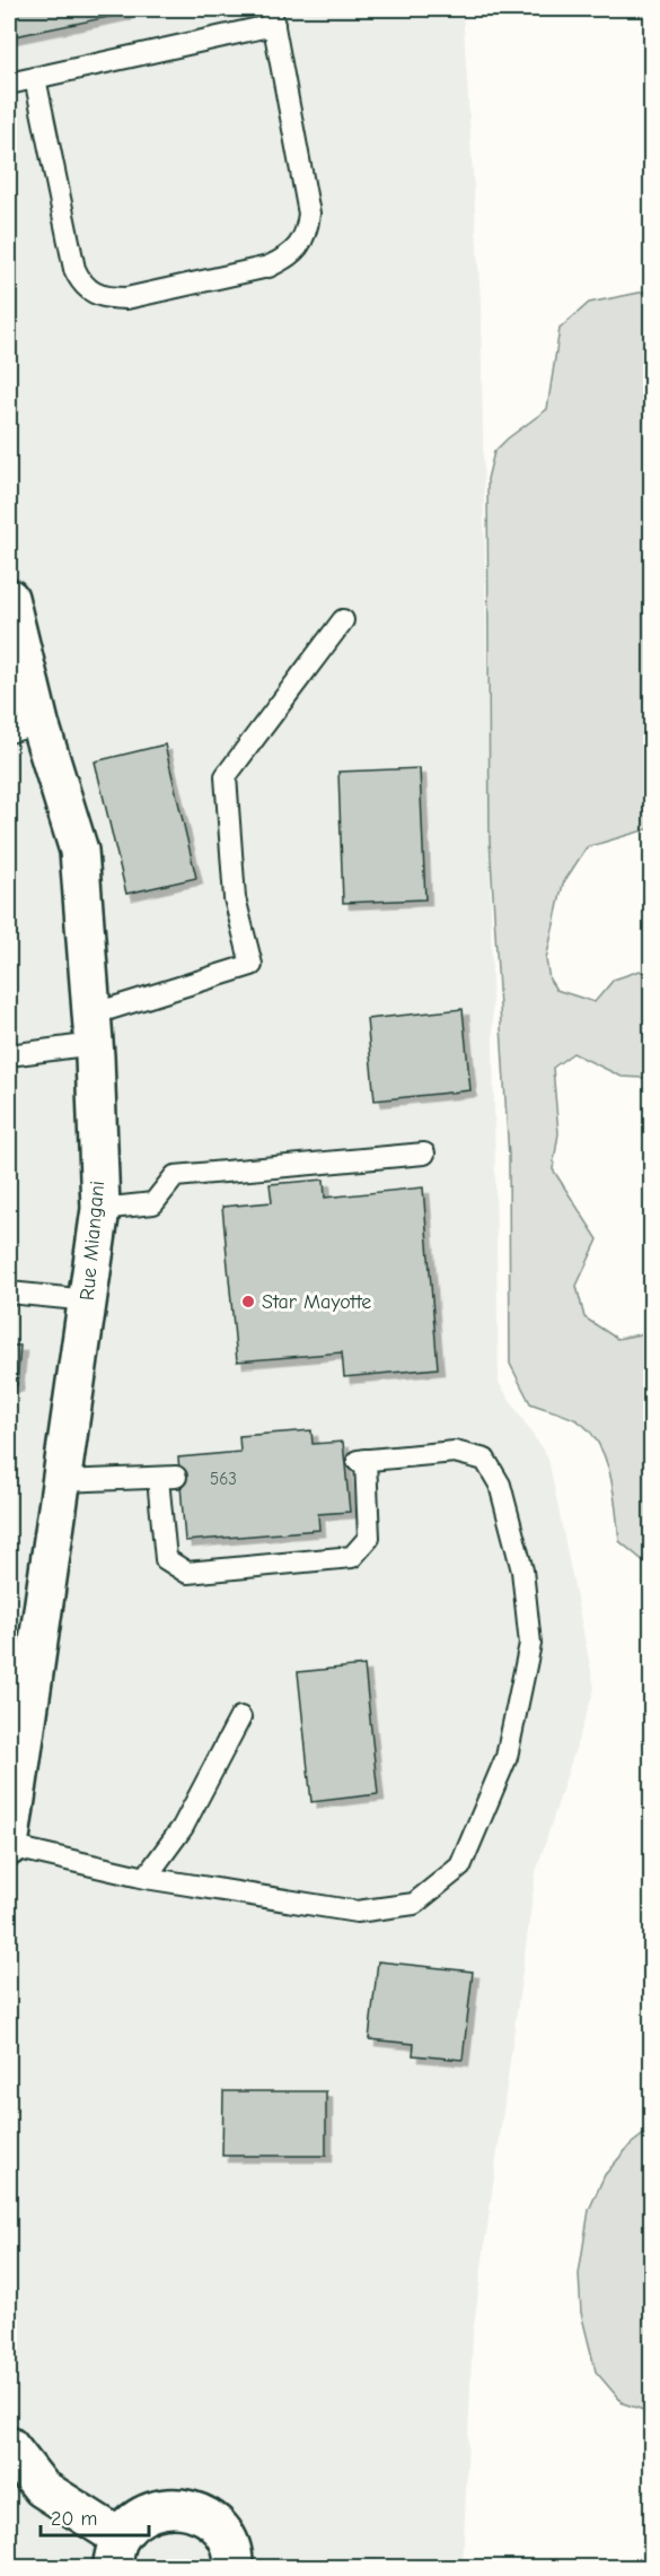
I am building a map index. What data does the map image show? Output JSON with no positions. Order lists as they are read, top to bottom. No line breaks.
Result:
{"streets":{"street":["Rue Miangani"]},"places":["Star Mayotte"],"house_numbers":["563"],"scale_bar":"20 m"}
